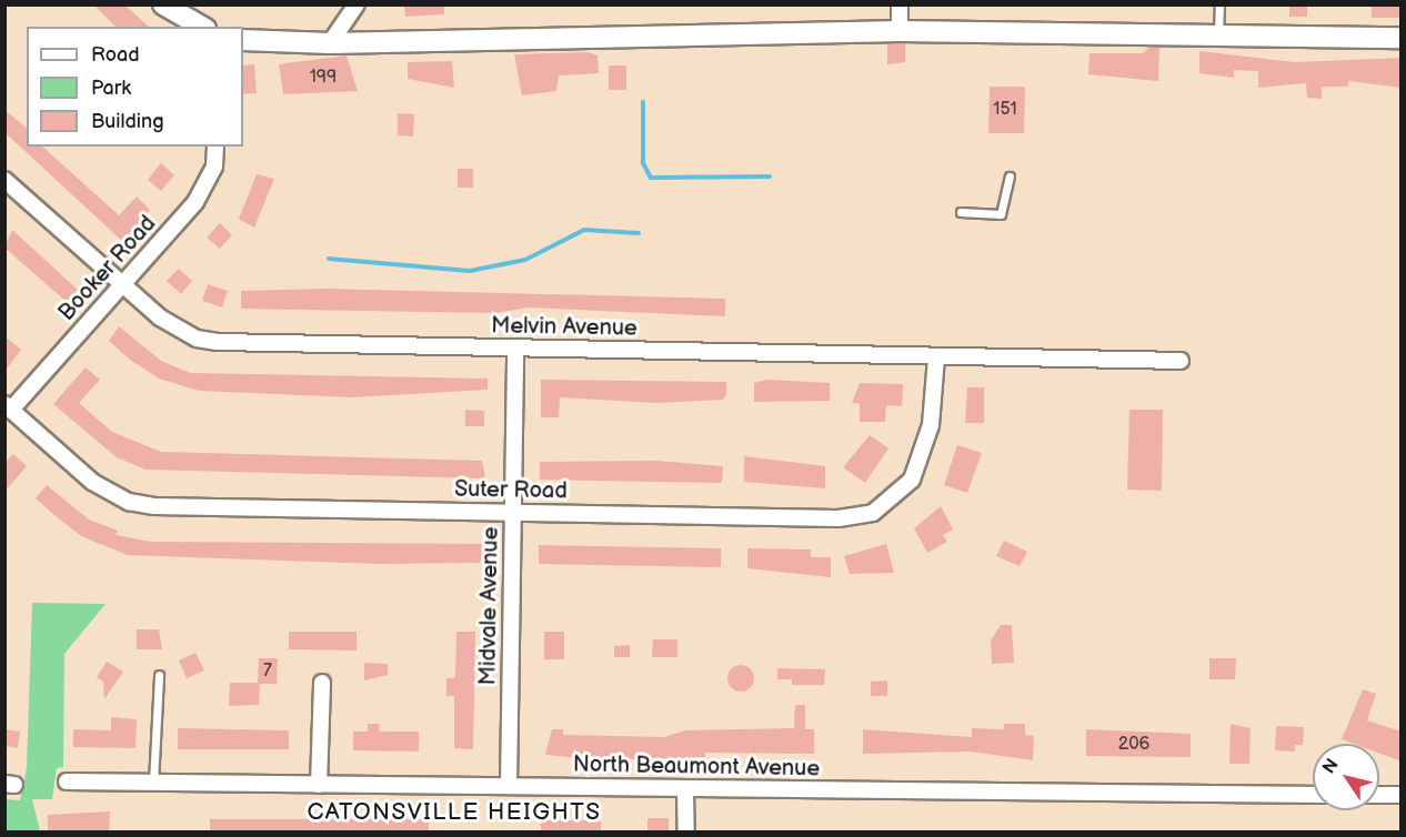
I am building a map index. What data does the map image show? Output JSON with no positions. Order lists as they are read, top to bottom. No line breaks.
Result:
{"streets":{"street":["Booker Road","Melvin Avenue","Suter Road","Midvale Avenue","North Beaumont Avenue"]},"crossings":[["Booker Road","Melvin Avenue"],["Booker Road","Suter Road"],["Melvin Avenue","Suter Road"],["Melvin Avenue","Midvale Avenue"],["Suter Road","Midvale Avenue"],["Midvale Avenue","North Beaumont Avenue"]],"districts":["CATONSVILLE HEIGHTS"],"house_numbers":["199","151","7","206"],"legend":["Road","Park","Building"],"north":"top left"}
